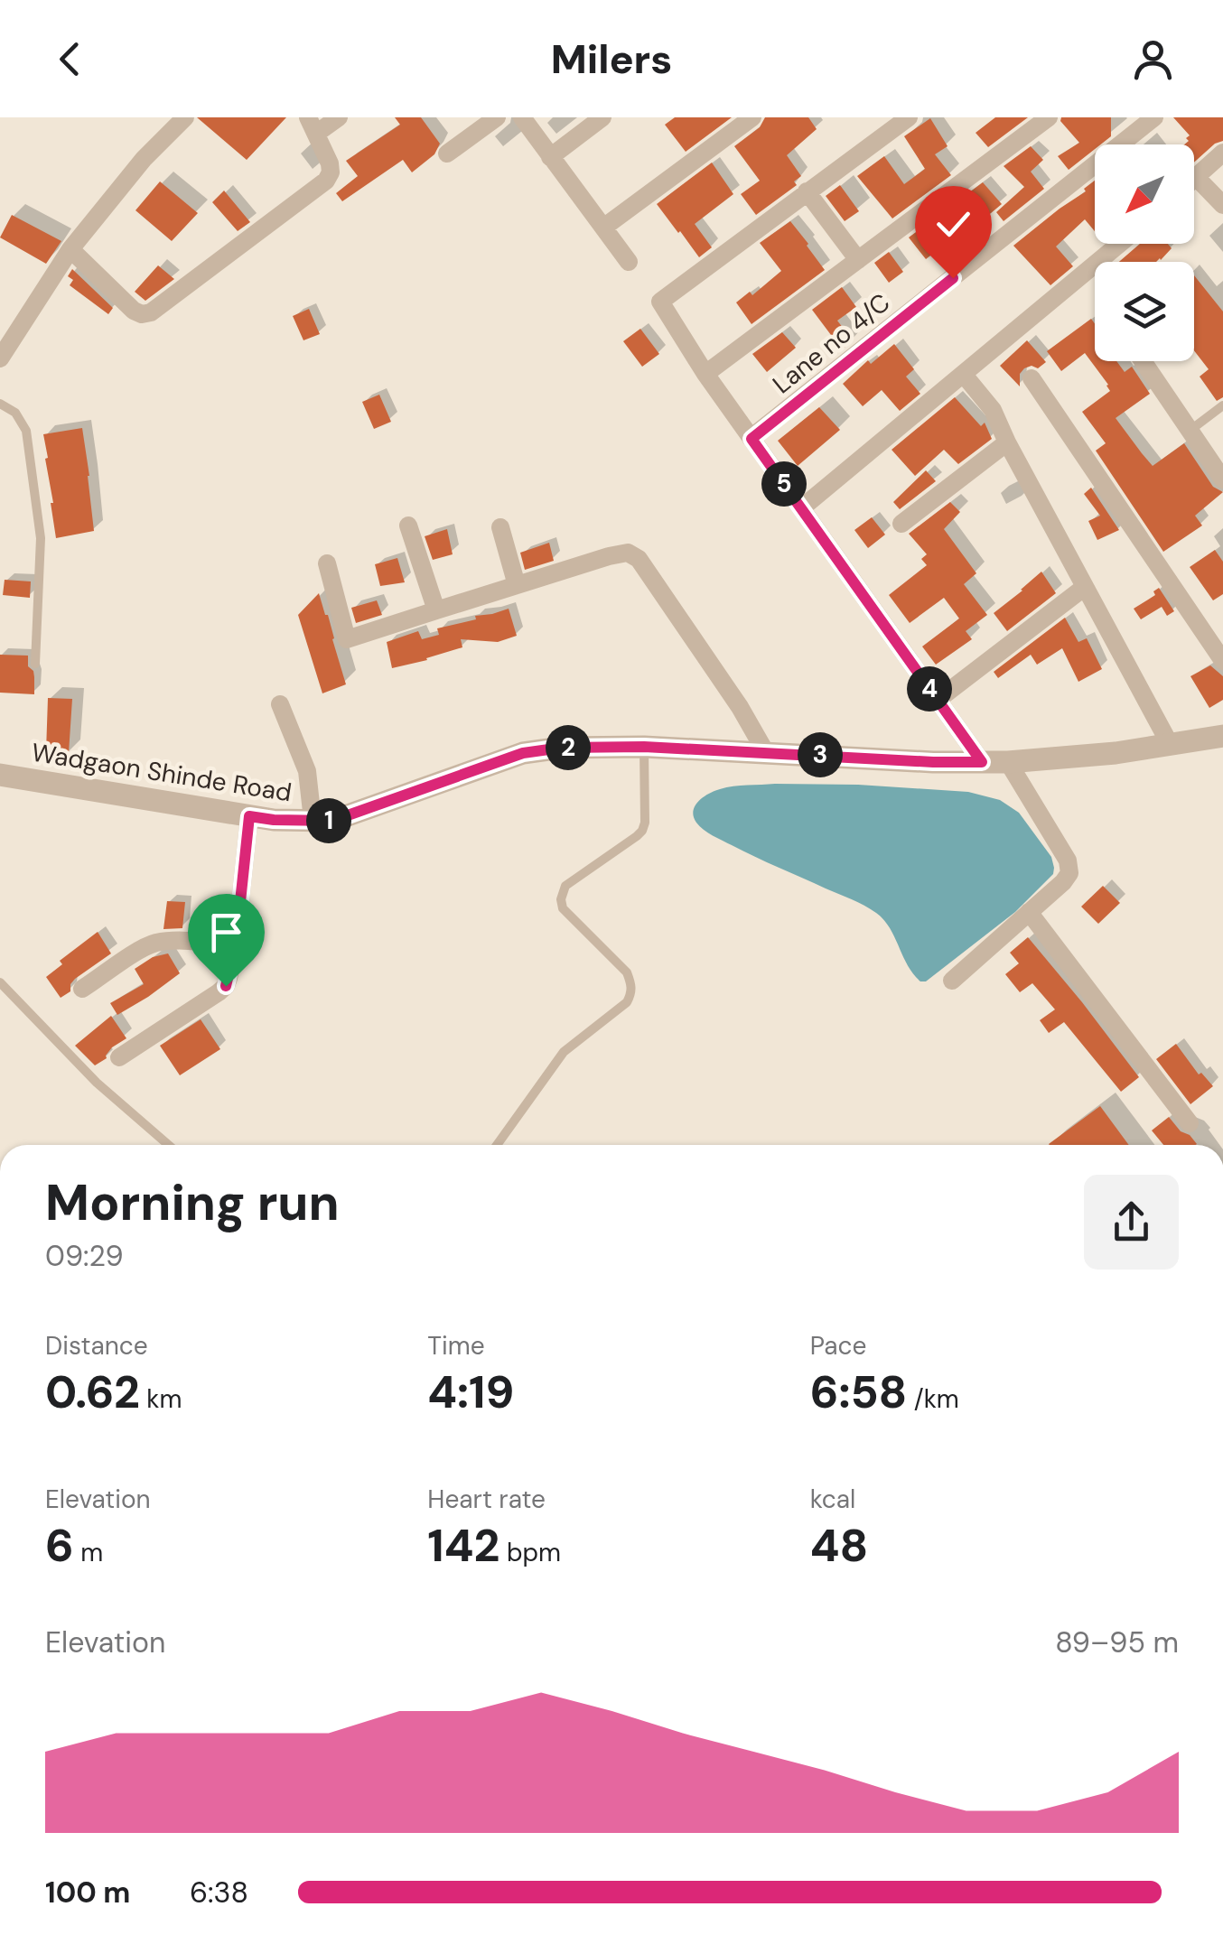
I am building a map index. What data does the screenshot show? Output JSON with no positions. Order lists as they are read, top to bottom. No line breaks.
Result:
{"streets":{"street":["Lane no 4/C","Wadgaon Shinde Road"]},"north":"bottom left","page":{"header":"Milers","pins":["5","4","2","3","1"],"heading":["Morning run","09:29"],"stats":[["Distance","0.62 km"],["Time","4:19"],["Pace","6:58 /km"],["Elevation","6 m"],["Heart rate","142 bpm"],["kcal","48"]],"chart":["Elevation","89–95 m"],"list":[{"name":"100 m","note":"6:38"}]}}
